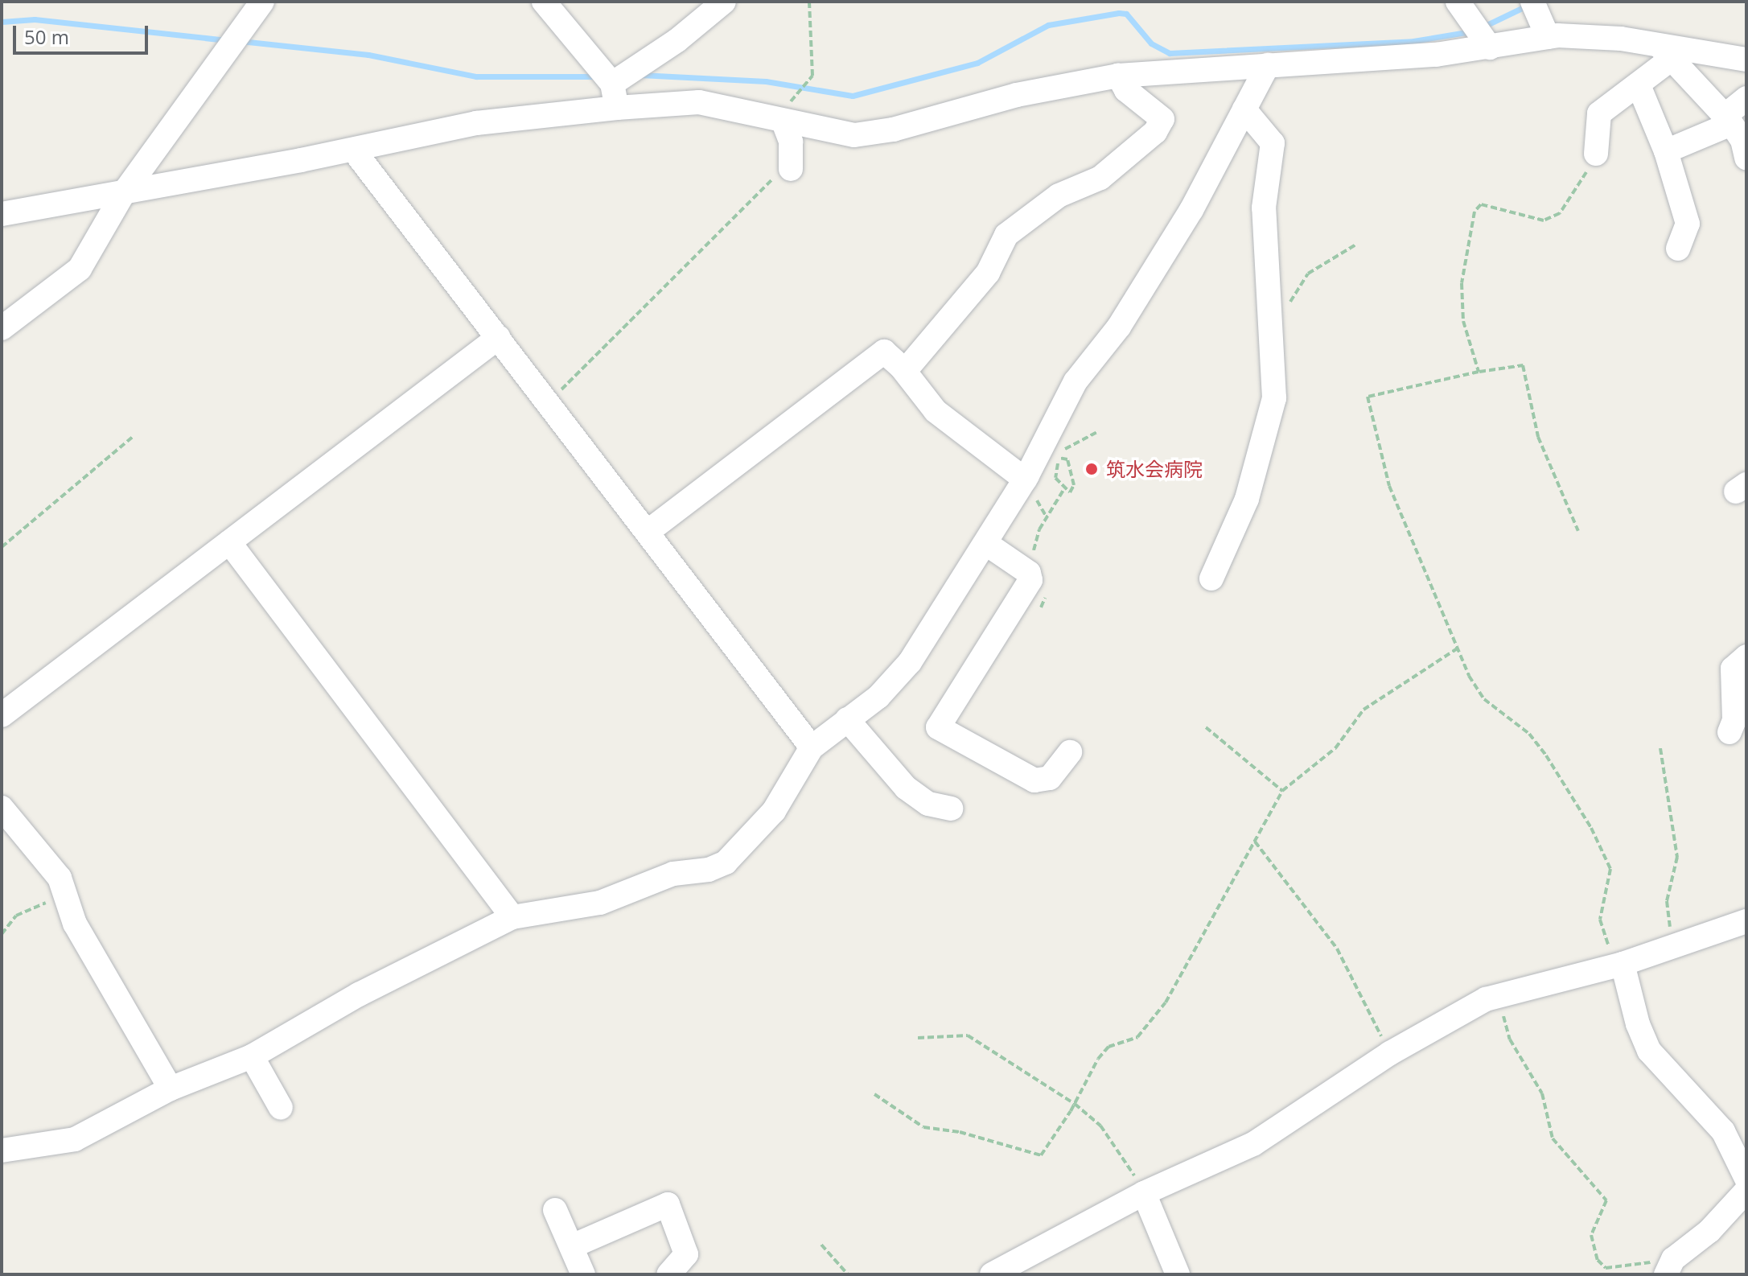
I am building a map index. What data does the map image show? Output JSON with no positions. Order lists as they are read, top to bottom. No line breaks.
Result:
{"places":["筑水会病院"],"scale_bar":"50 m"}
